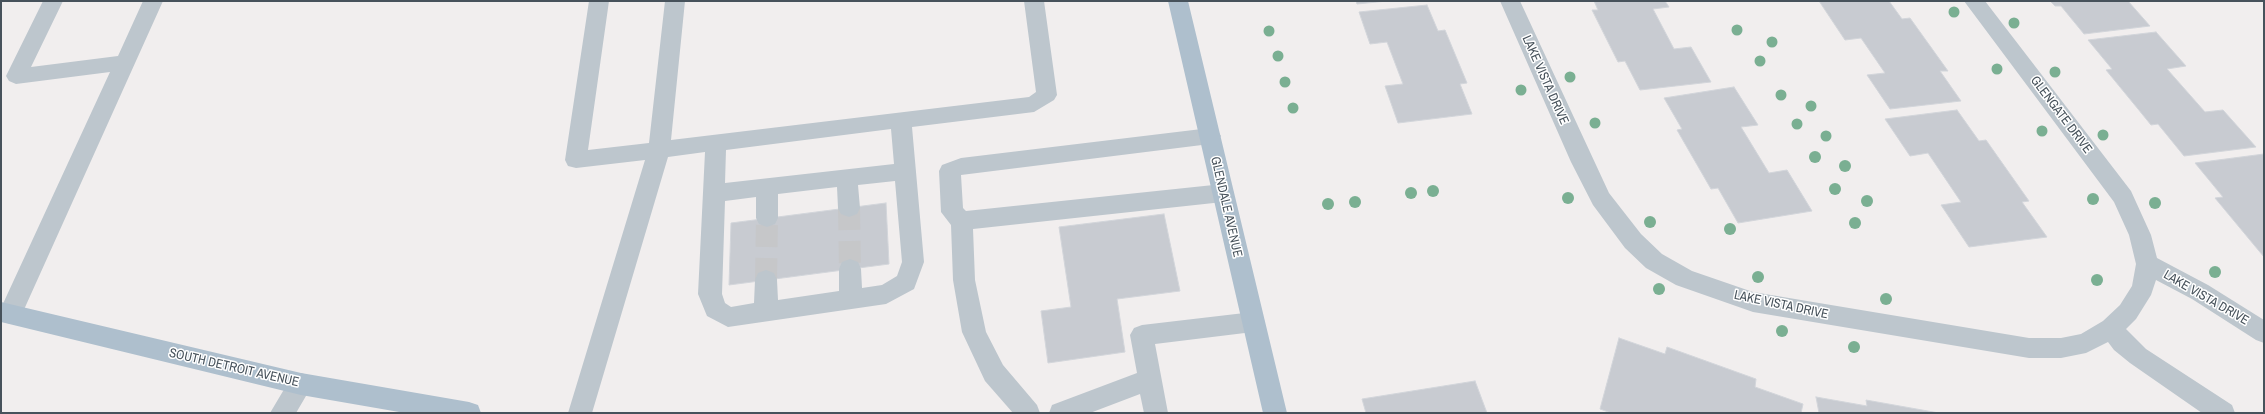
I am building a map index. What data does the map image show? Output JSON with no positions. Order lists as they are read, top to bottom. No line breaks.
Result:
{"streets":{"main road":["GLENDALE AVENUE","SOUTH DETROIT AVENUE"],"street":["LAKE VISTA DRIVE","GLENGATE DRIVE"]},"crossings":[["LAKE VISTA DRIVE","GLENGATE DRIVE"]]}
